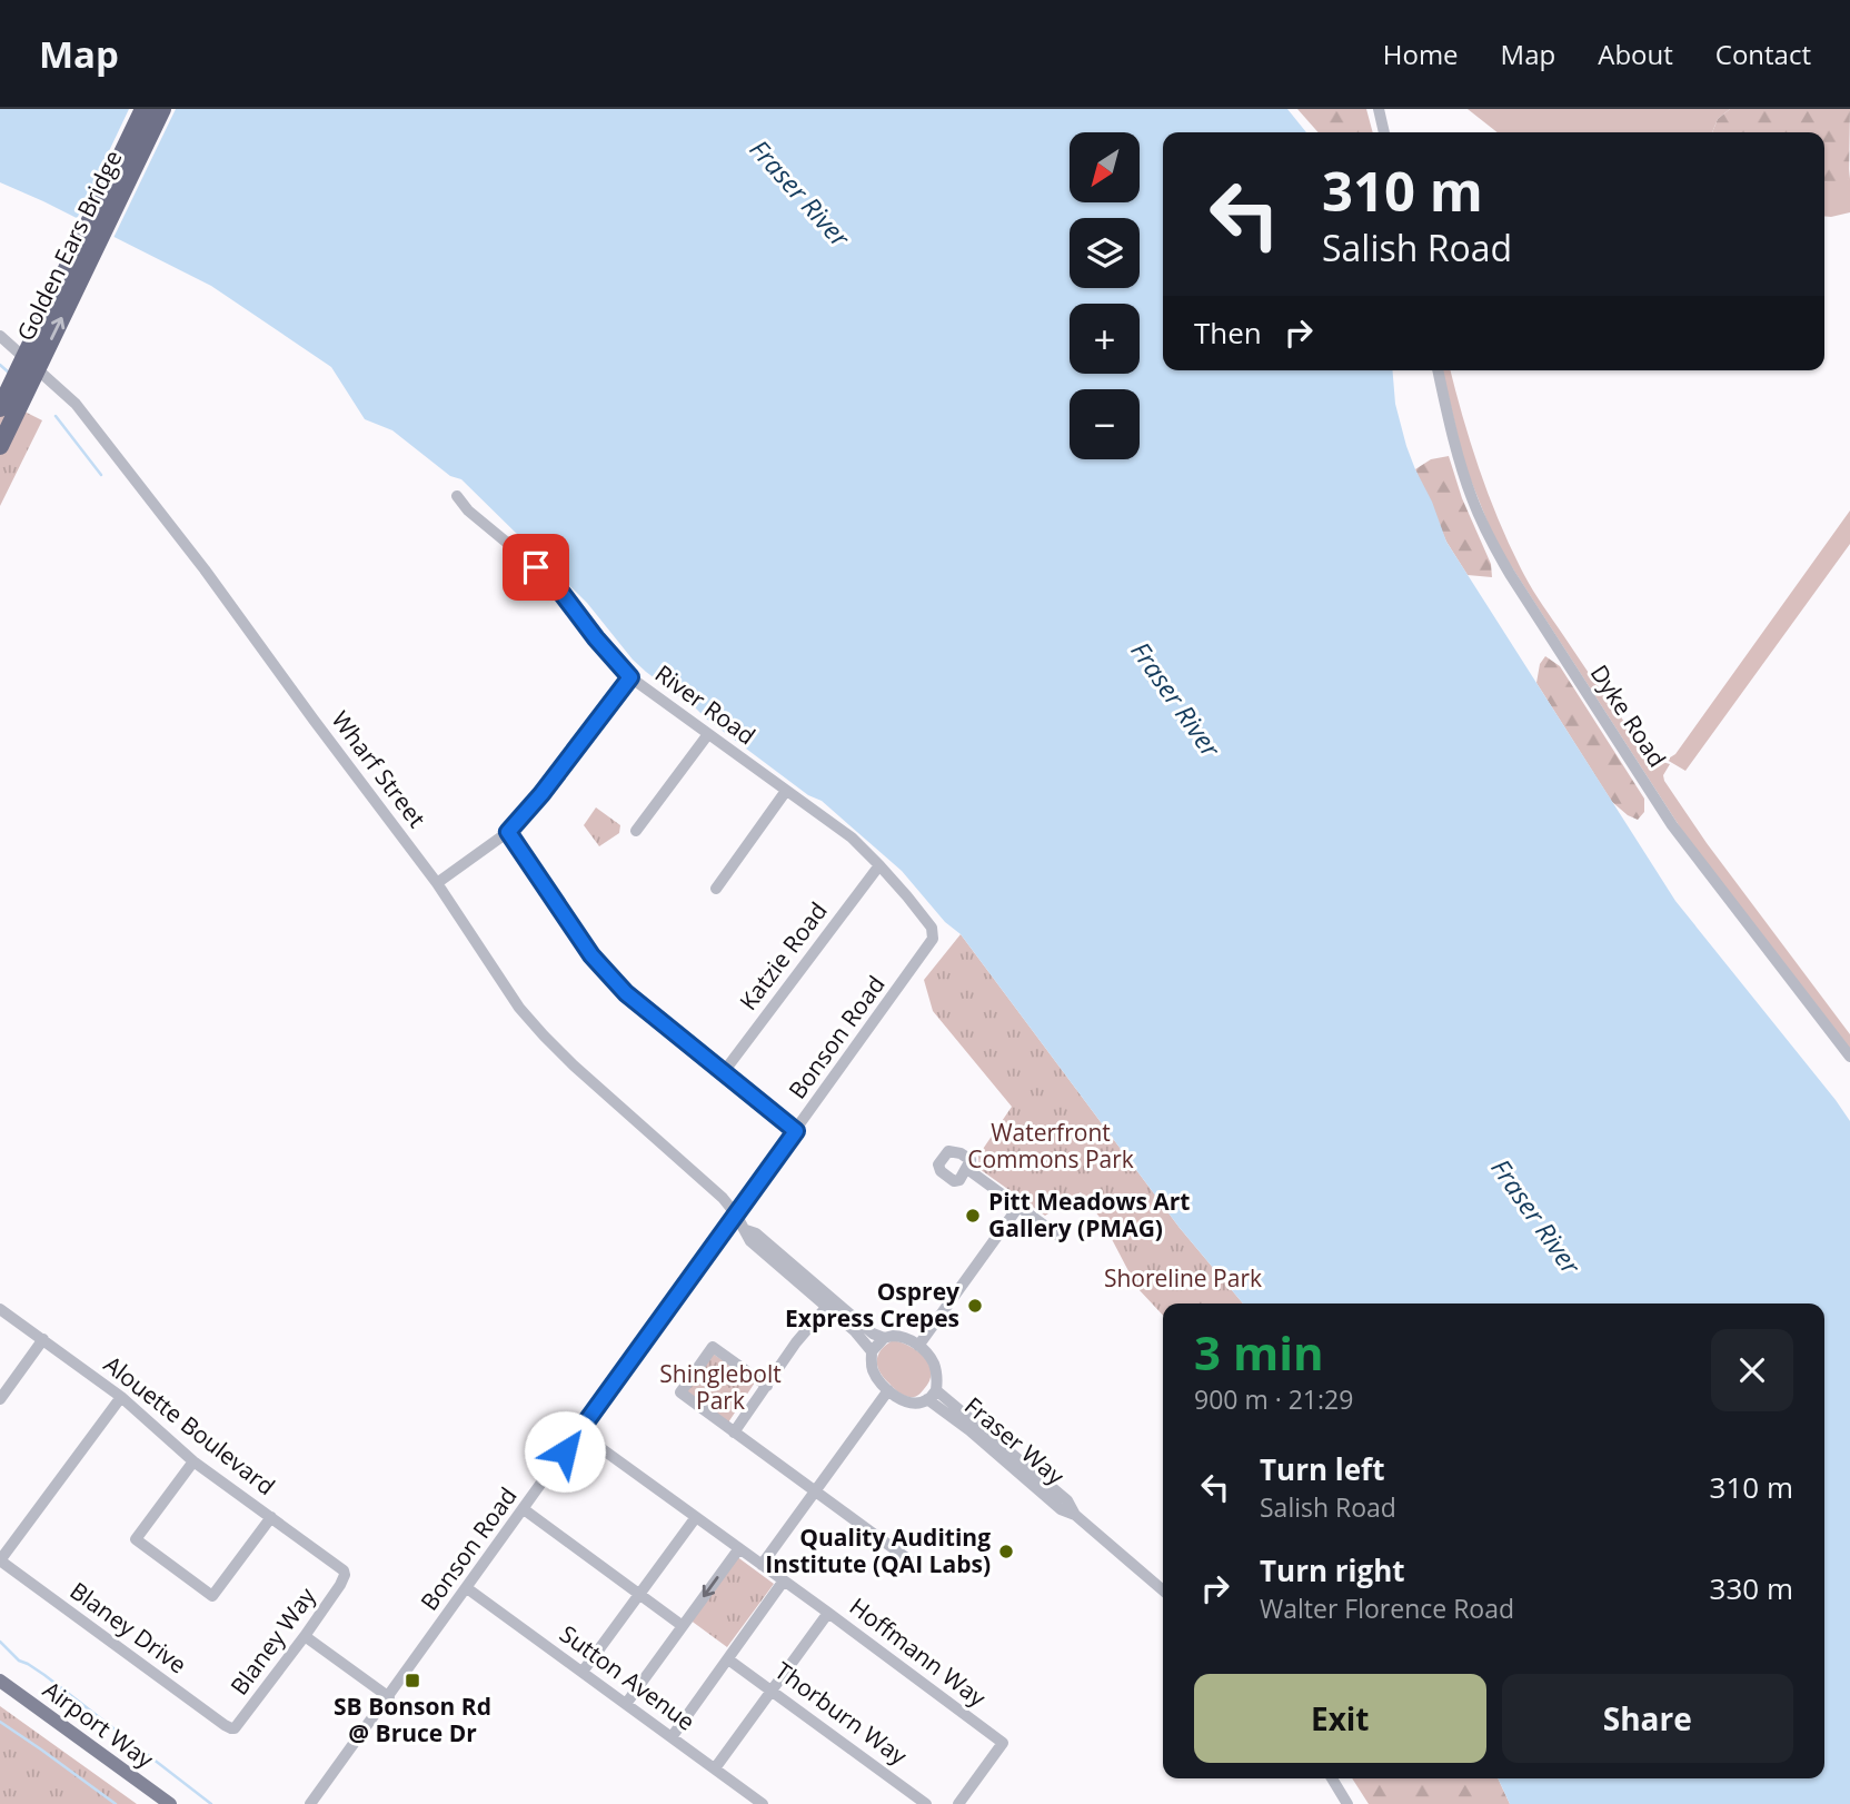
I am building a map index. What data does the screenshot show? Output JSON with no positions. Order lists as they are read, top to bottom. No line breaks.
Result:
{"streets":{"highway":["Golden Ears Bridge"],"main road":["Airport Way"],"street":["River Road","Dyke Road","Wharf Street","Katzie Road","Bonson Road","Alouette Boulevard","Fraser Way","Blaney Drive","Blaney Way","Hoffmann Way","Sutton Avenue","Thorburn Way"]},"crossings":[["River Road","Katzie Road"],["River Road","Bonson Road"],["Wharf Street","Bonson Road"],["Bonson Road","Hoffmann Way"],["Bonson Road","Sutton Avenue"],["Alouette Boulevard","Blaney Way"],["Blaney Drive","Blaney Way"]],"water":["Fraser River"],"parks":["Waterfront Commons Park","Shoreline Park","Shinglebolt Park"],"places":{"other":["Pitt Meadows Art Gallery (PMAG)","Osprey Express Crepes","Quality Auditing Institute (QAI Labs)"],"transit":["SB Bonson Rd @ Bruce Dr"]},"north":"bottom left","page":{"header":"Map","nav":["Home","Map","About","Contact"],"map_buttons":["+","−"],"turn":["310 m","Salish Road"],"then":"Then","heading":["3 min","900 m · 21:29"],"list":[{"name":"Turn left","note":"Salish Road","value":"310 m"},{"name":"Turn right","note":"Walter Florence Road","value":"330 m"}],"buttons":["Exit","Share"]}}
